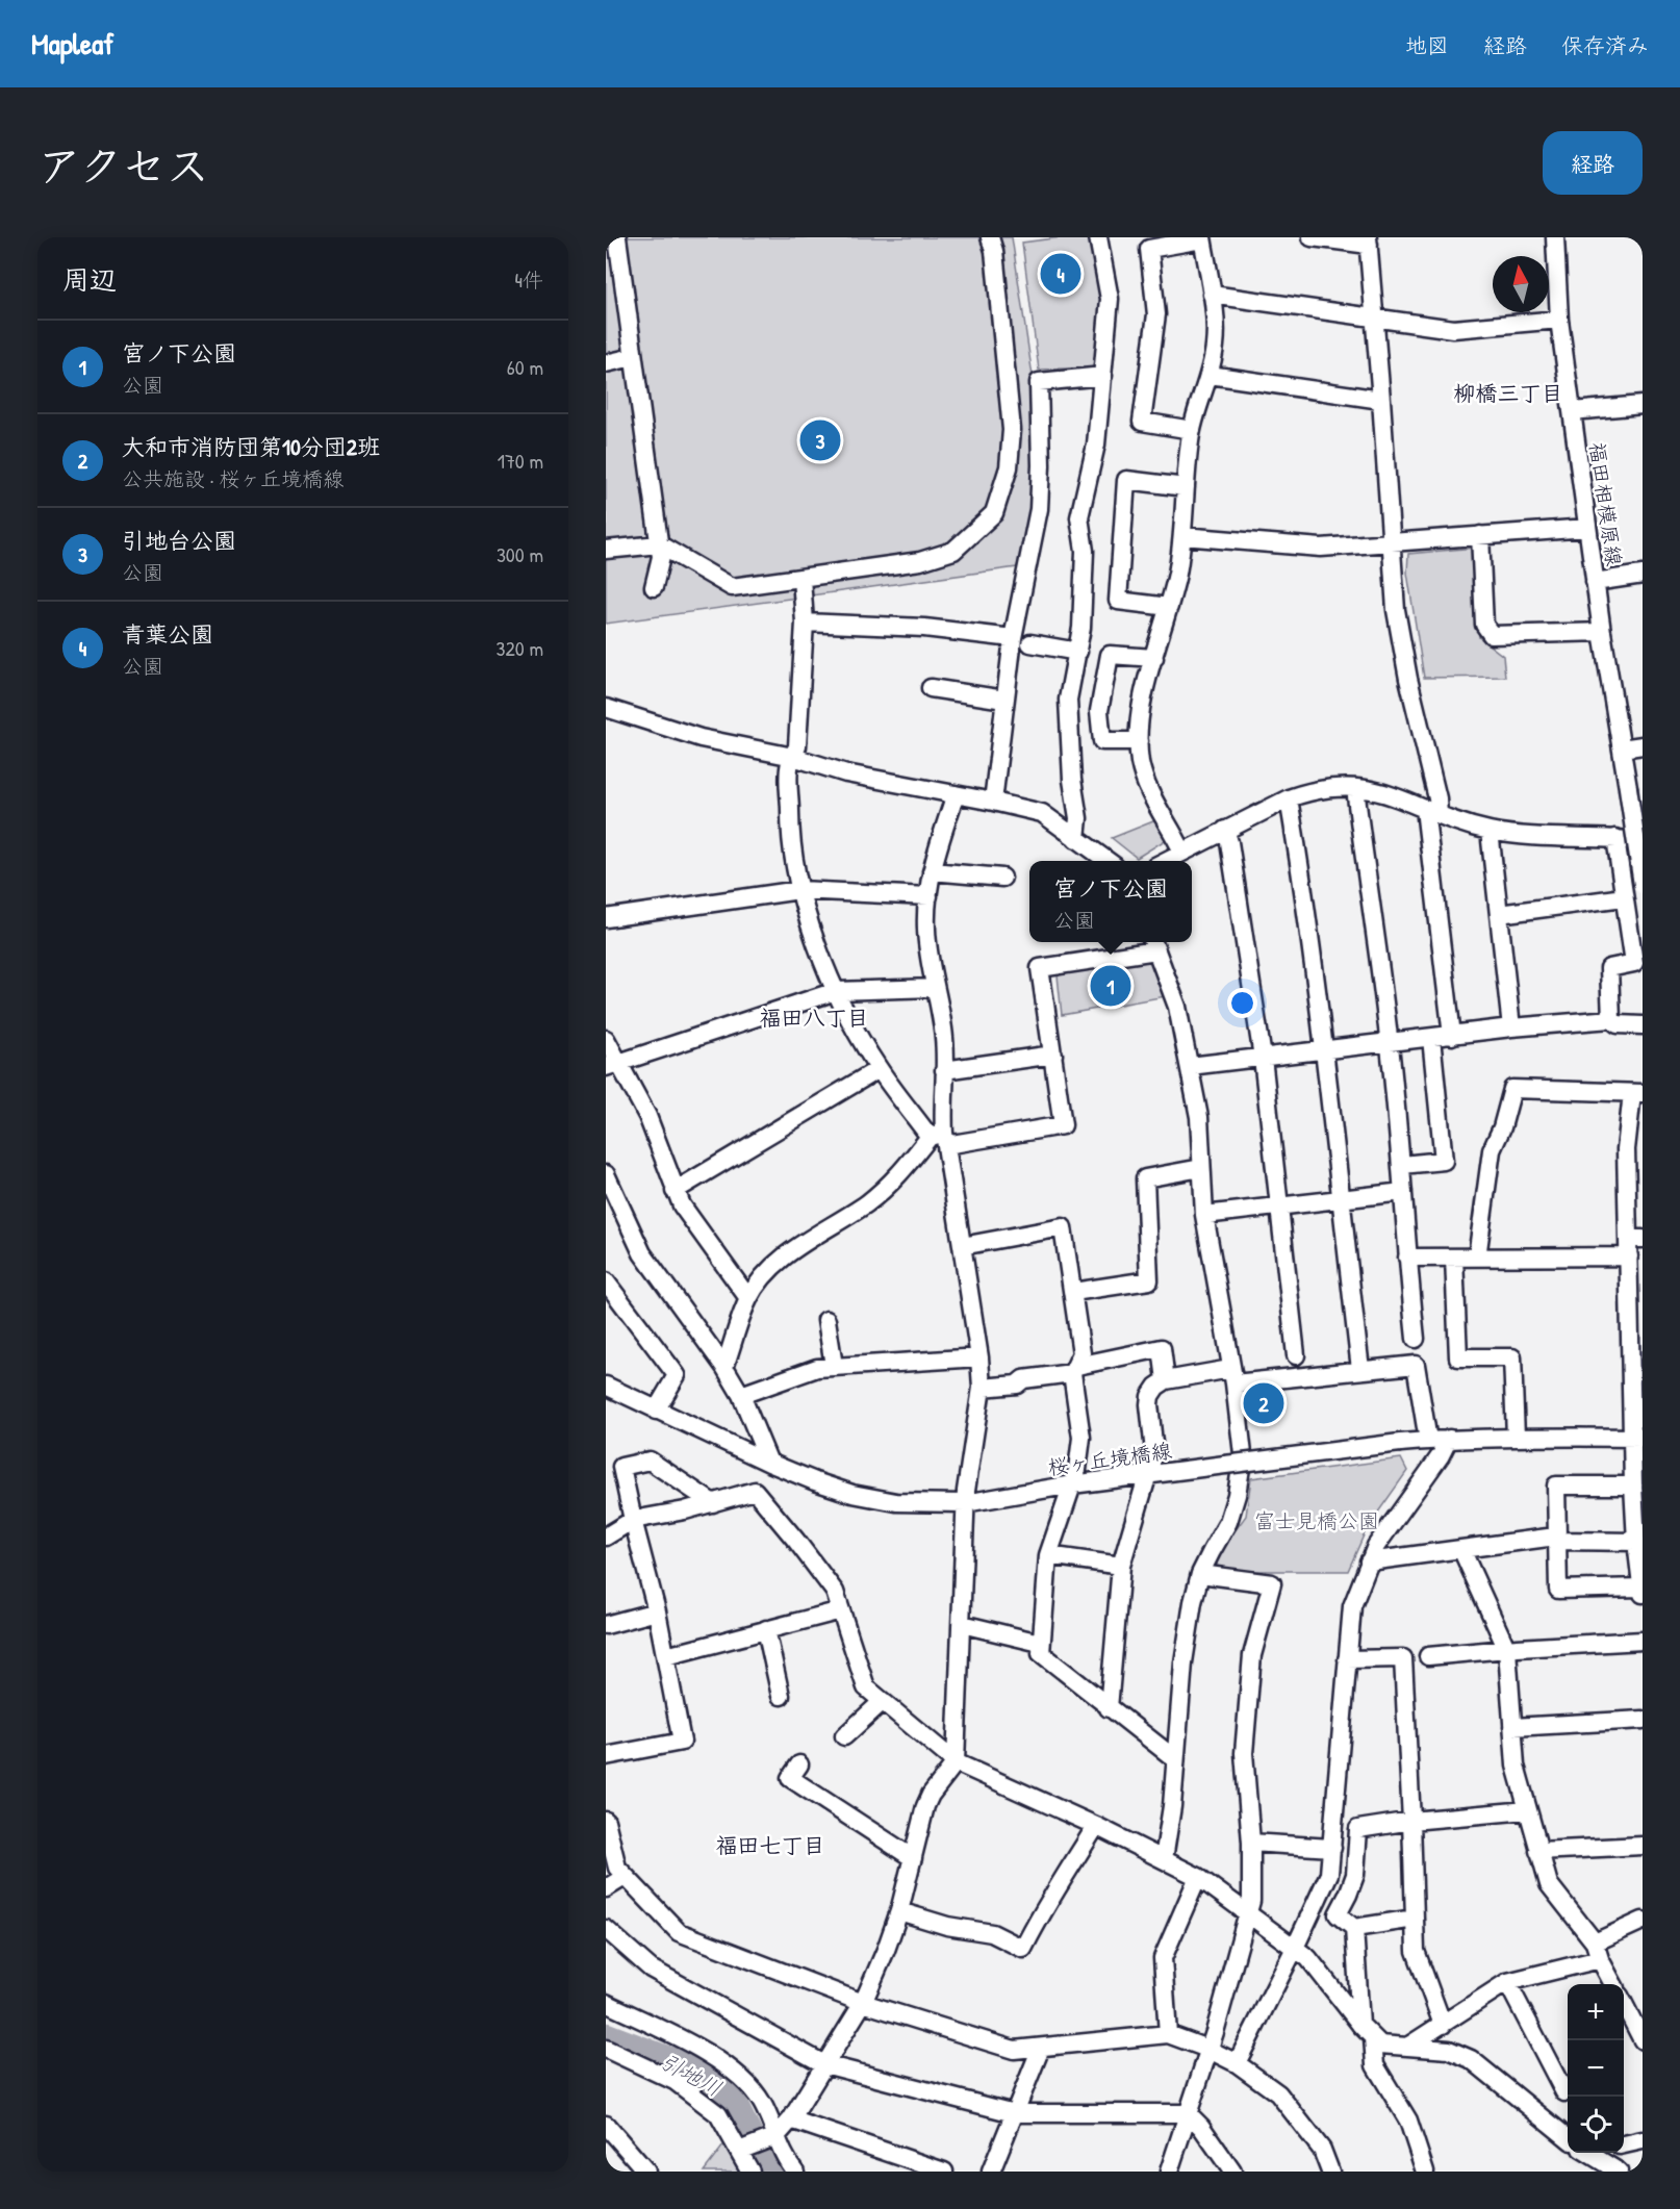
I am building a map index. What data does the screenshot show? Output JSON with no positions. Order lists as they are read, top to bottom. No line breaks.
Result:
{"streets":{"street":["福田相模原線","桜ヶ丘境橋線"]},"districts":["柳橋三丁目","福田八丁目","福田七丁目"],"water":["引地川"],"parks":["富士見橋公園"],"north":"top","page":{"header":"Mapleaf","nav":["地図","経路","保存済み"],"title":"アクセス","buttons":"経路","heading":["周辺","4件"],"pins":["4","3","1","2"],"list":[{"mark":"1","name":"宮ノ下公園","note":"公園","value":"60 m"},{"mark":"2","name":"大和市消防団第10分団2班","note":"公共施設 · 桜ヶ丘境橋線","value":"170 m"},{"mark":"3","name":"引地台公園","note":"公園","value":"300 m"},{"mark":"4","name":"青葉公園","note":"公園","value":"320 m"}],"popup":["宮ノ下公園","公園"],"map_buttons":["+","−"]}}
